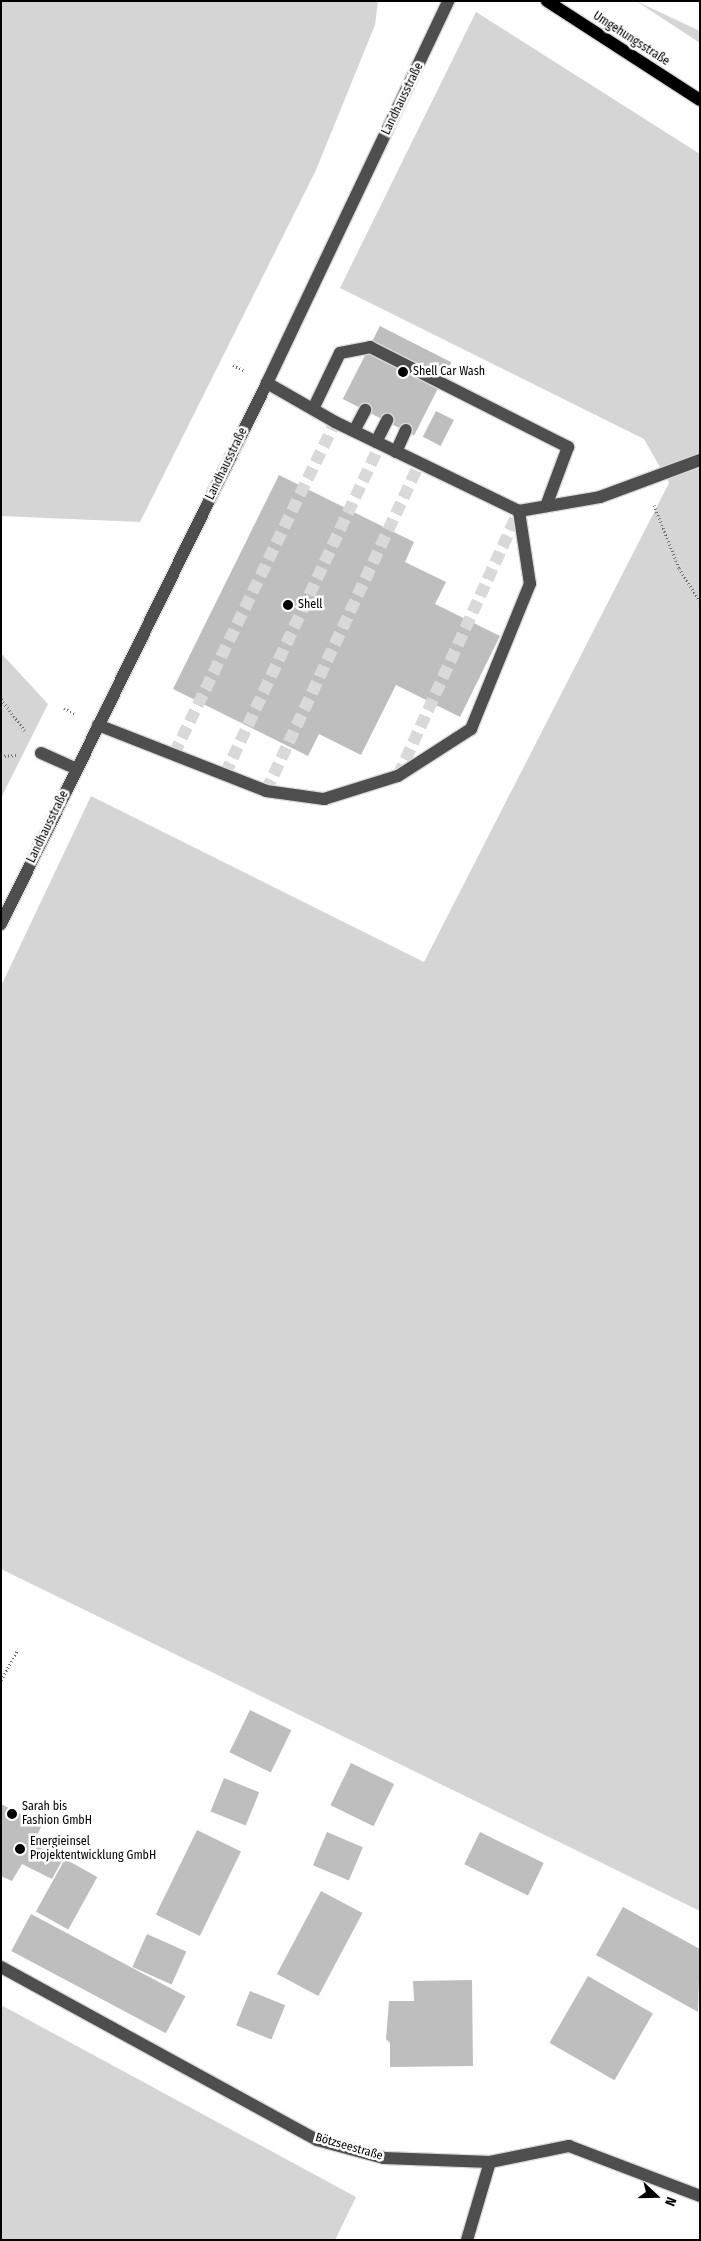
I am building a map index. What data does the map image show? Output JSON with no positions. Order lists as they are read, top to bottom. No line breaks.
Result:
{"streets":{"main road":["Umgehungsstraße"],"street":["Landhausstraße","Bötzseestraße"]},"places":["Shell Car Wash","Shell","Sarah bis Fashion GmbH","Energieinsel Projektentwicklung GmbH"],"north":"right"}
